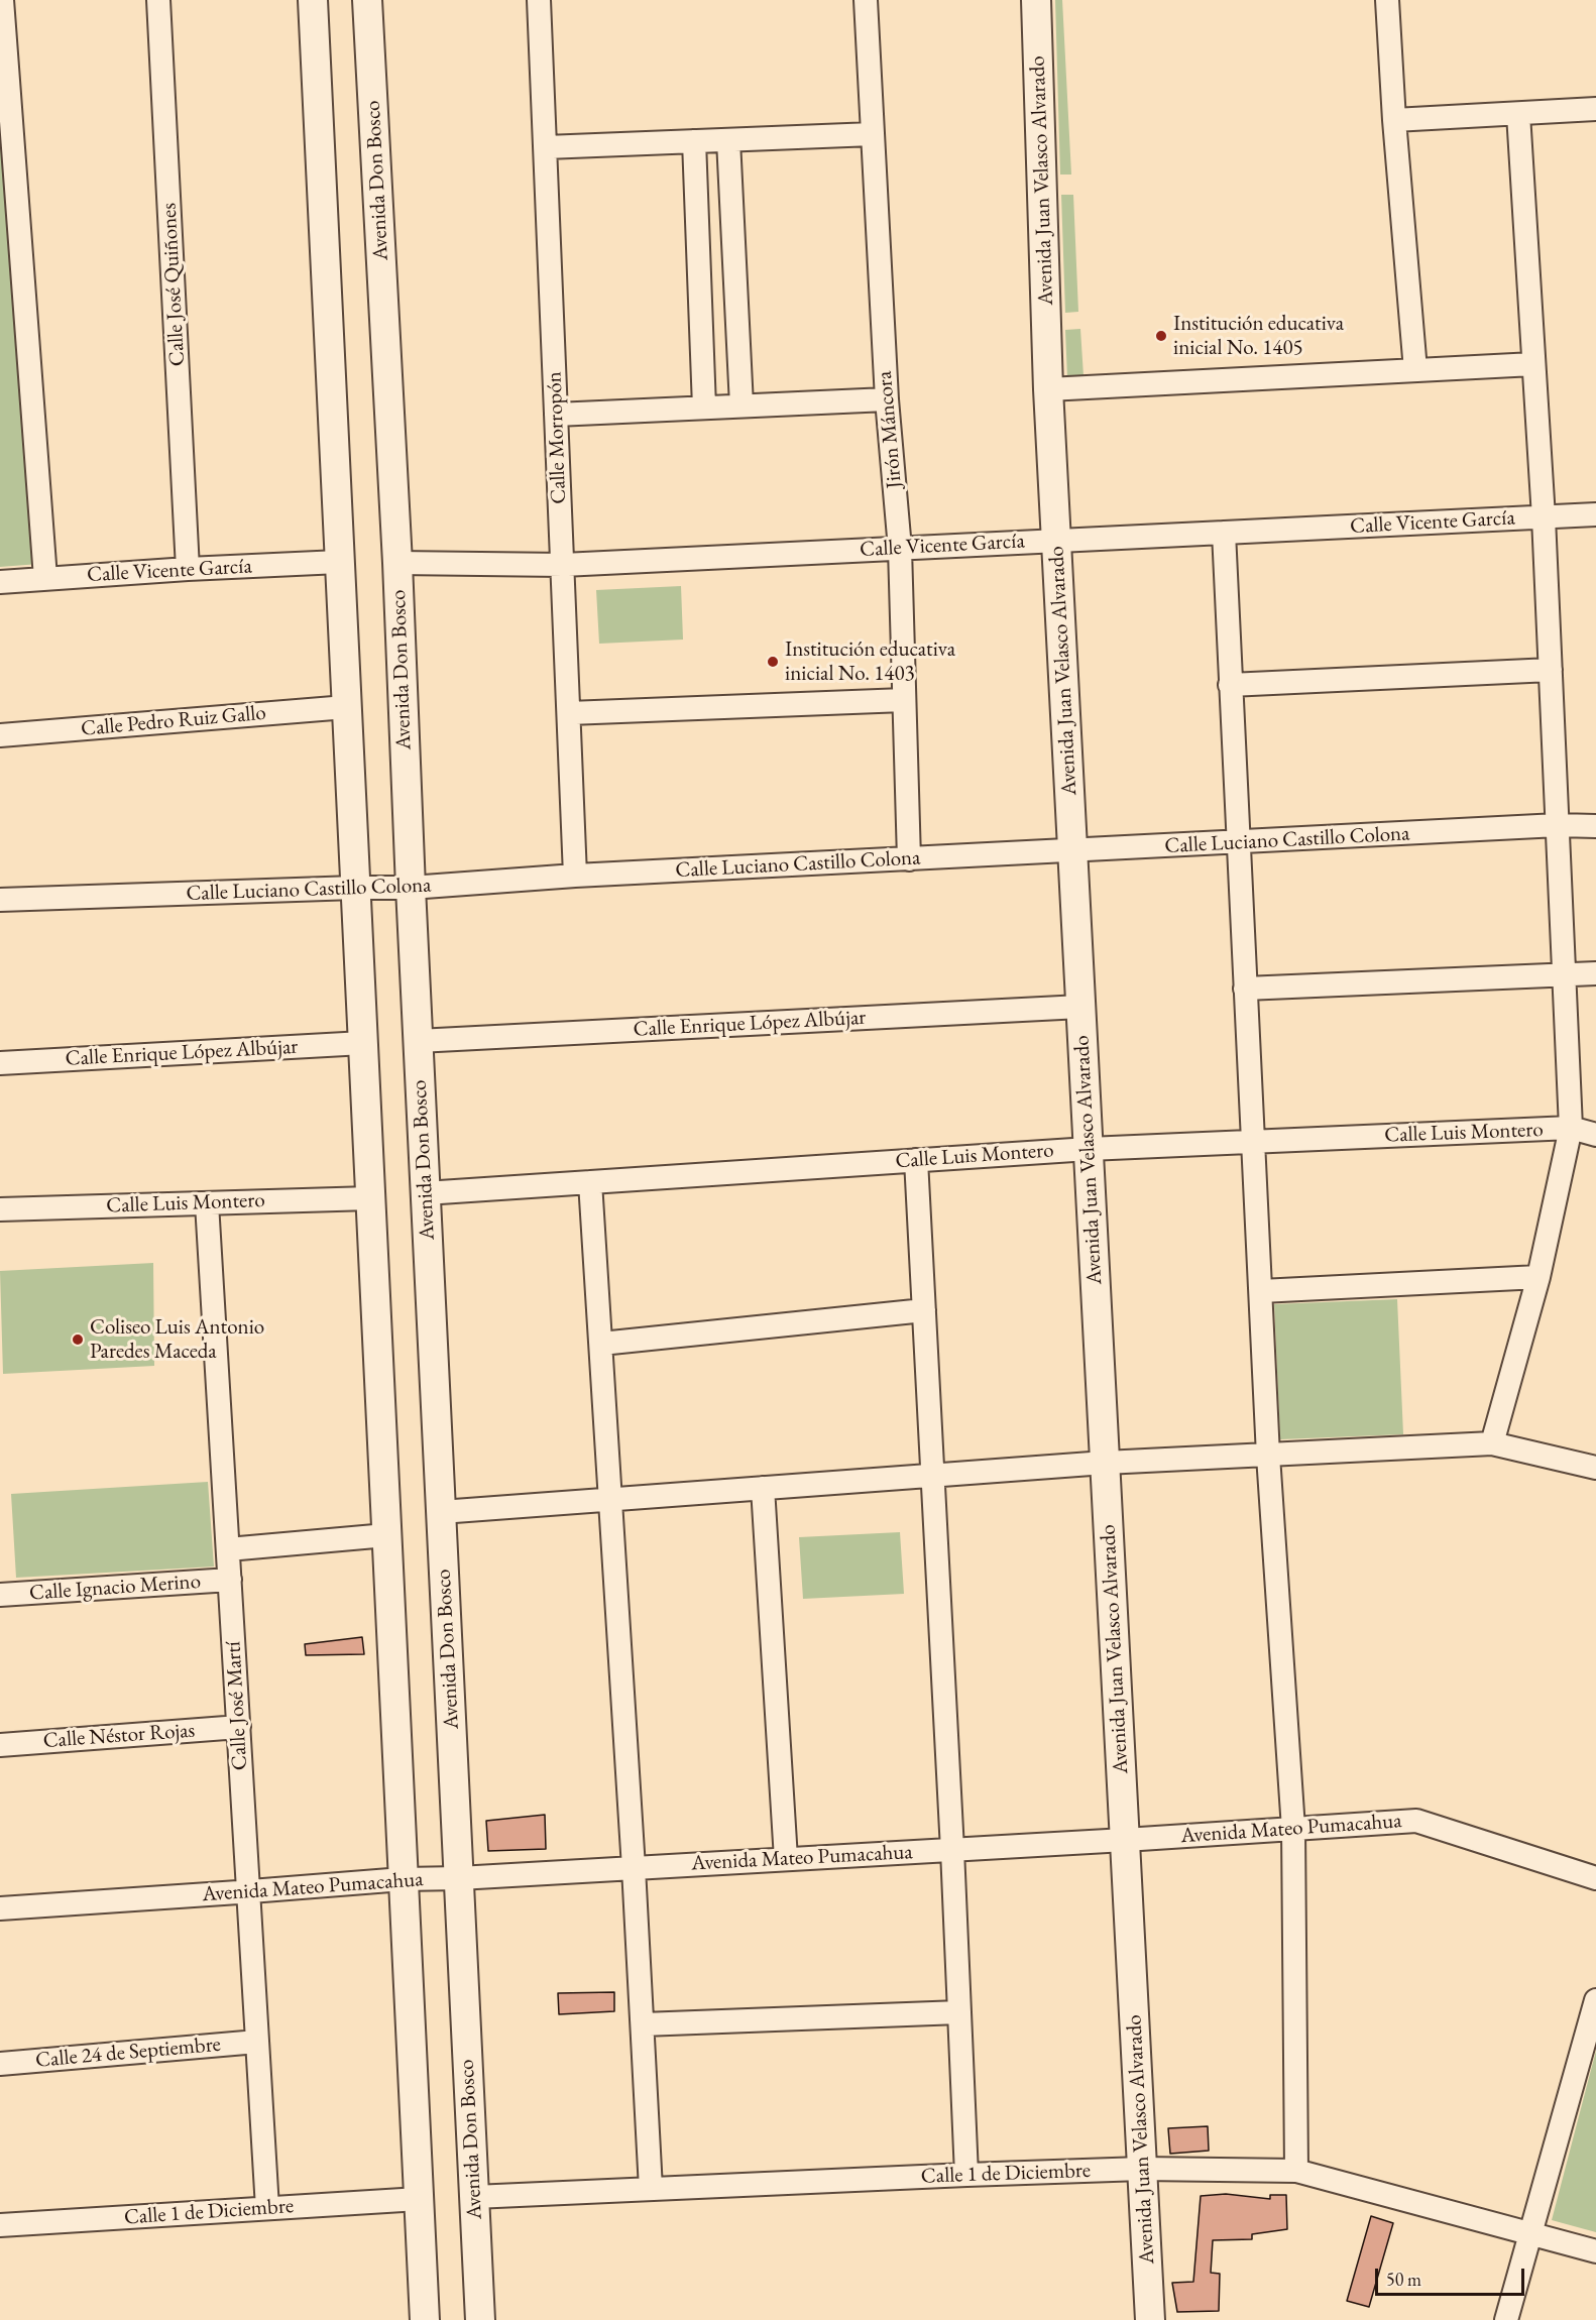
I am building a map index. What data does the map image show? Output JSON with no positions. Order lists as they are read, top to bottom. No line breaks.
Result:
{"streets":{"street":["Avenida Don Bosco","Avenida Juan Velasco Alvarado","Calle José Quiñones","Jirón Máncora","Calle Morropón","Calle Vicente García","Calle Pedro Ruiz Gallo","Calle Luciano Castillo Colona","Calle Enrique López Albújar","Calle Luis Montero","Calle Ignacio Merino","Calle José Martí","Calle Néstor Rojas","Avenida Mateo Pumacahua","Calle 24 de Septiembre","Calle 1 de Diciembre"]},"crossings":[["Avenida Don Bosco","Calle Vicente García"],["Avenida Don Bosco","Calle Luciano Castillo Colona"],["Avenida Don Bosco","Calle Enrique López Albújar"],["Avenida Don Bosco","Calle Luis Montero"],["Avenida Don Bosco","Avenida Mateo Pumacahua"],["Avenida Don Bosco","Calle 1 de Diciembre"],["Avenida Juan Velasco Alvarado","Calle Vicente García"],["Avenida Juan Velasco Alvarado","Calle Luciano Castillo Colona"],["Avenida Juan Velasco Alvarado","Calle Enrique López Albújar"],["Avenida Juan Velasco Alvarado","Calle Luis Montero"],["Avenida Juan Velasco Alvarado","Avenida Mateo Pumacahua"],["Avenida Juan Velasco Alvarado","Calle 1 de Diciembre"],["Calle José Quiñones","Calle Vicente García"],["Jirón Máncora","Calle Vicente García"],["Jirón Máncora","Calle Luciano Castillo Colona"],["Calle Morropón","Calle Vicente García"],["Calle Morropón","Calle Luciano Castillo Colona"],["Calle Luis Montero","Calle José Martí"],["Calle Ignacio Merino","Calle José Martí"],["Calle José Martí","Calle Néstor Rojas"],["Calle José Martí","Avenida Mateo Pumacahua"],["Calle José Martí","Calle 24 de Septiembre"],["Calle José Martí","Calle 1 de Diciembre"]],"places":["Institución educativa inicial No. 1405","Institución educativa inicial No. 1403","Coliseo Luis Antonio Paredes Maceda"],"scale_bar":"50 m"}
